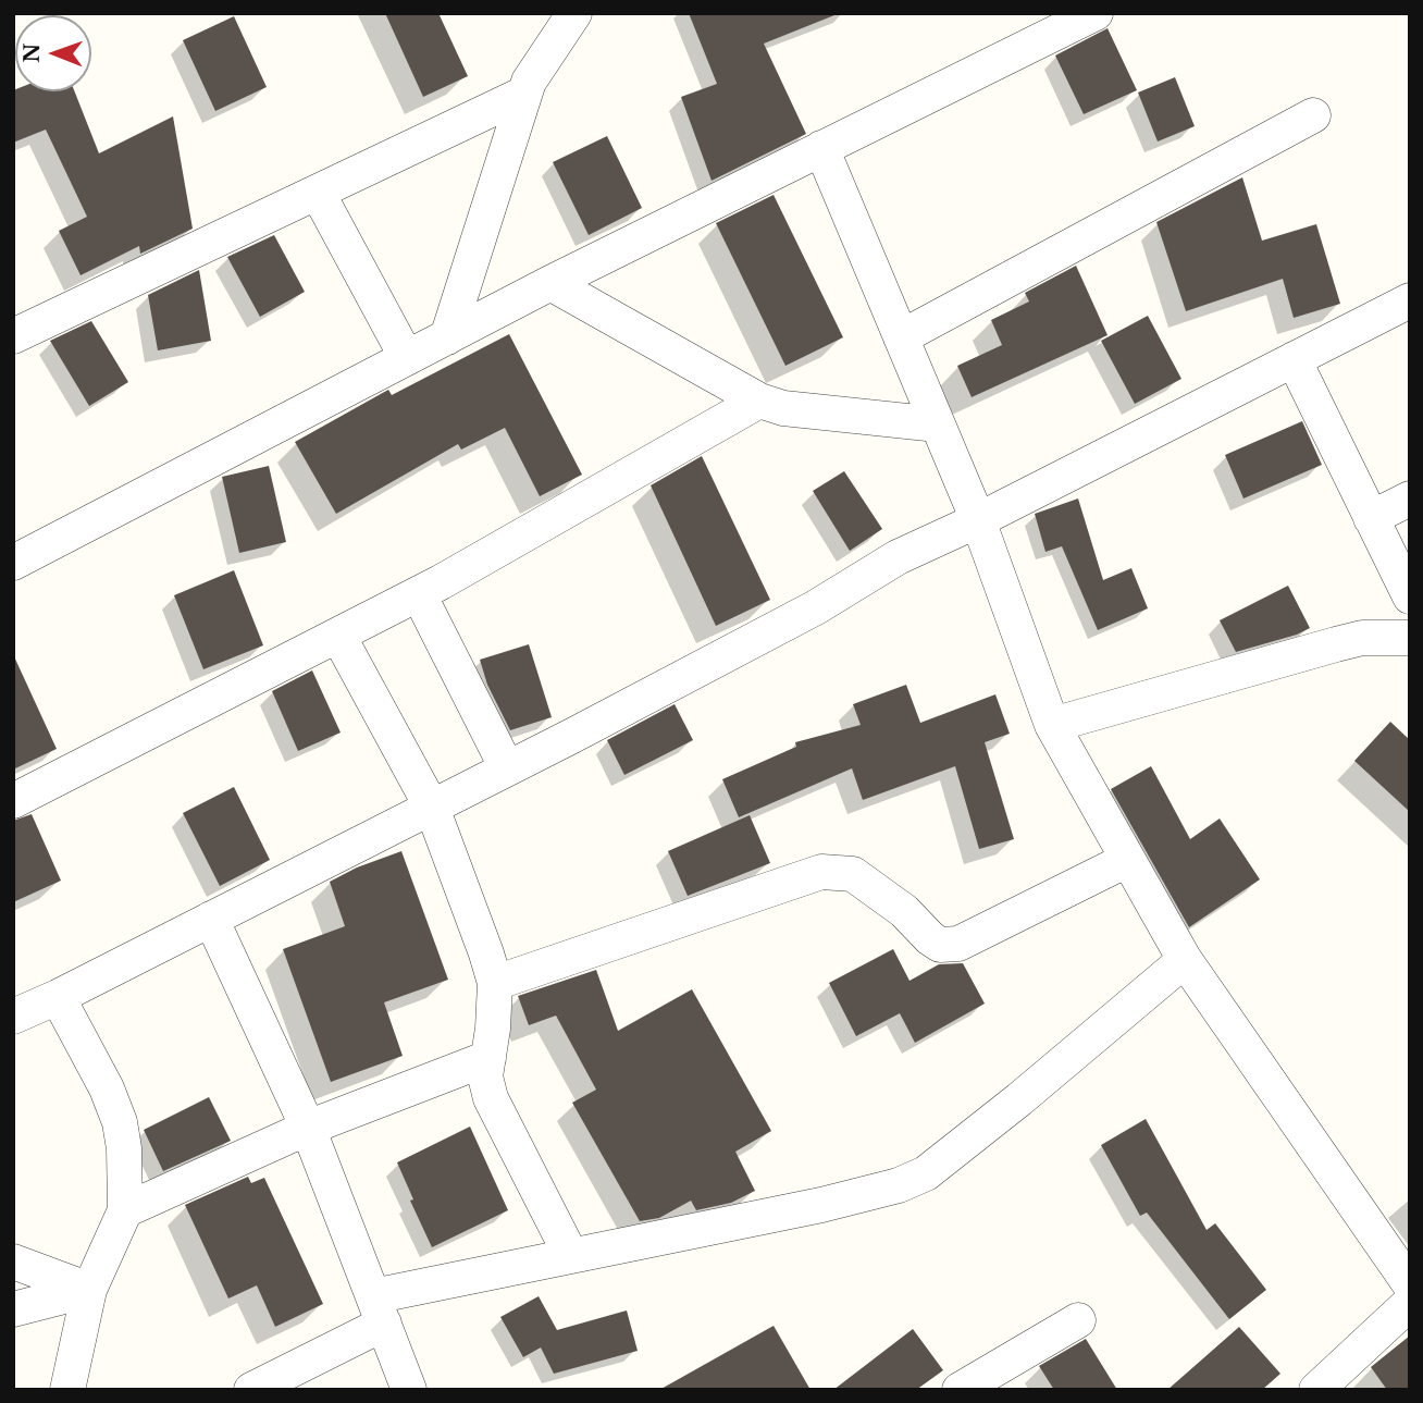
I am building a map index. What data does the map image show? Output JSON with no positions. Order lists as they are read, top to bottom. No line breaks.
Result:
{"north":"left"}
